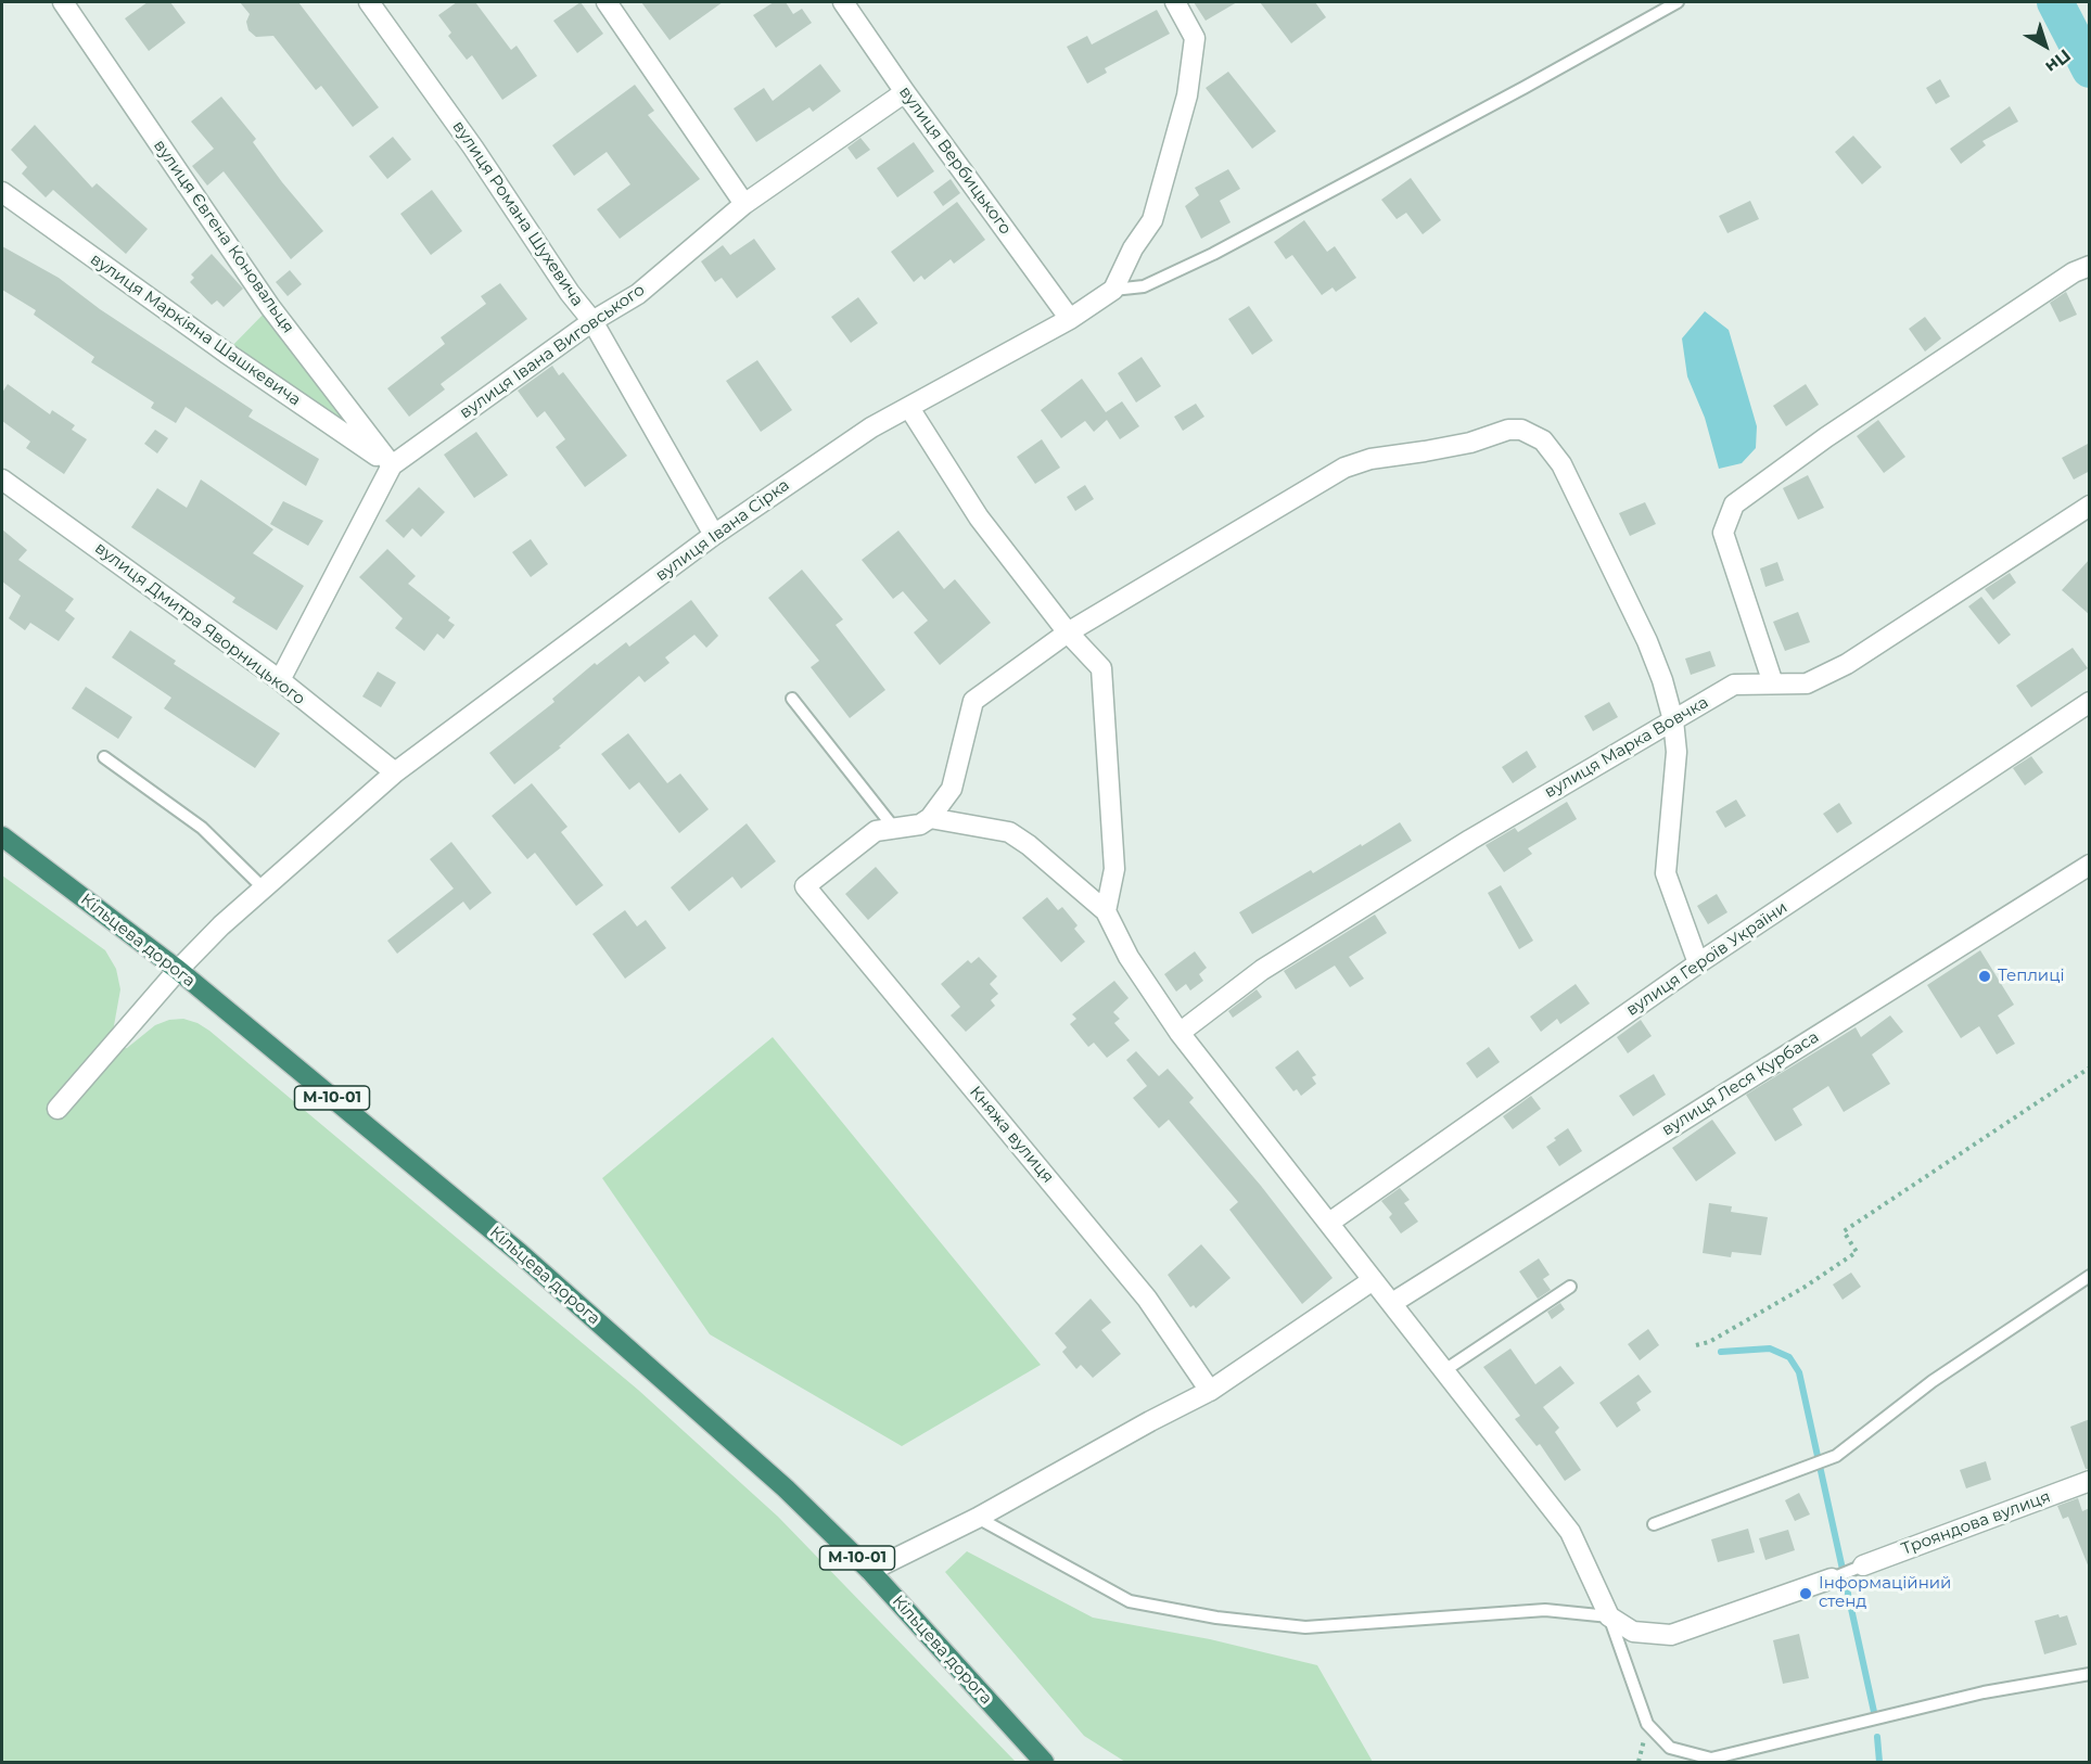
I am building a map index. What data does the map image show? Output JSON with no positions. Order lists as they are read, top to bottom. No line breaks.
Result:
{"streets":{"highway":["Кільцева дорога","М-10-01"],"street":["вулиця Вербицького","вулиця Романа Шухевича","вулиця Євгена Коновальця","вулиця Маркіяна Шашкевича","вулиця Івана Виговського","вулиця Івана Сірка","вулиця Дмитра Яворницького","вулиця Марка Вовчка","вулиця Героїв України","вулиця Леся Курбаса","Княжа вулиця","Трояндова вулиця"]},"crossings":[["вулиця Вербицького","вулиця Івана Виговського"],["вулиця Вербицького","вулиця Івана Сірка"],["вулиця Романа Шухевича","вулиця Івана Виговського"],["вулиця Романа Шухевича","вулиця Івана Сірка"],["вулиця Євгена Коновальця","вулиця Маркіяна Шашкевича"],["вулиця Євгена Коновальця","вулиця Івана Виговського"],["вулиця Маркіяна Шашкевича","вулиця Івана Виговського"],["вулиця Івана Виговського","вулиця Дмитра Яворницького"],["вулиця Івана Сірка","вулиця Дмитра Яворницького"],["вулиця Івана Сірка","Кільцева дорога"]],"places":["Теплиці","Інформаційний стенд"],"north":"bottom right"}
